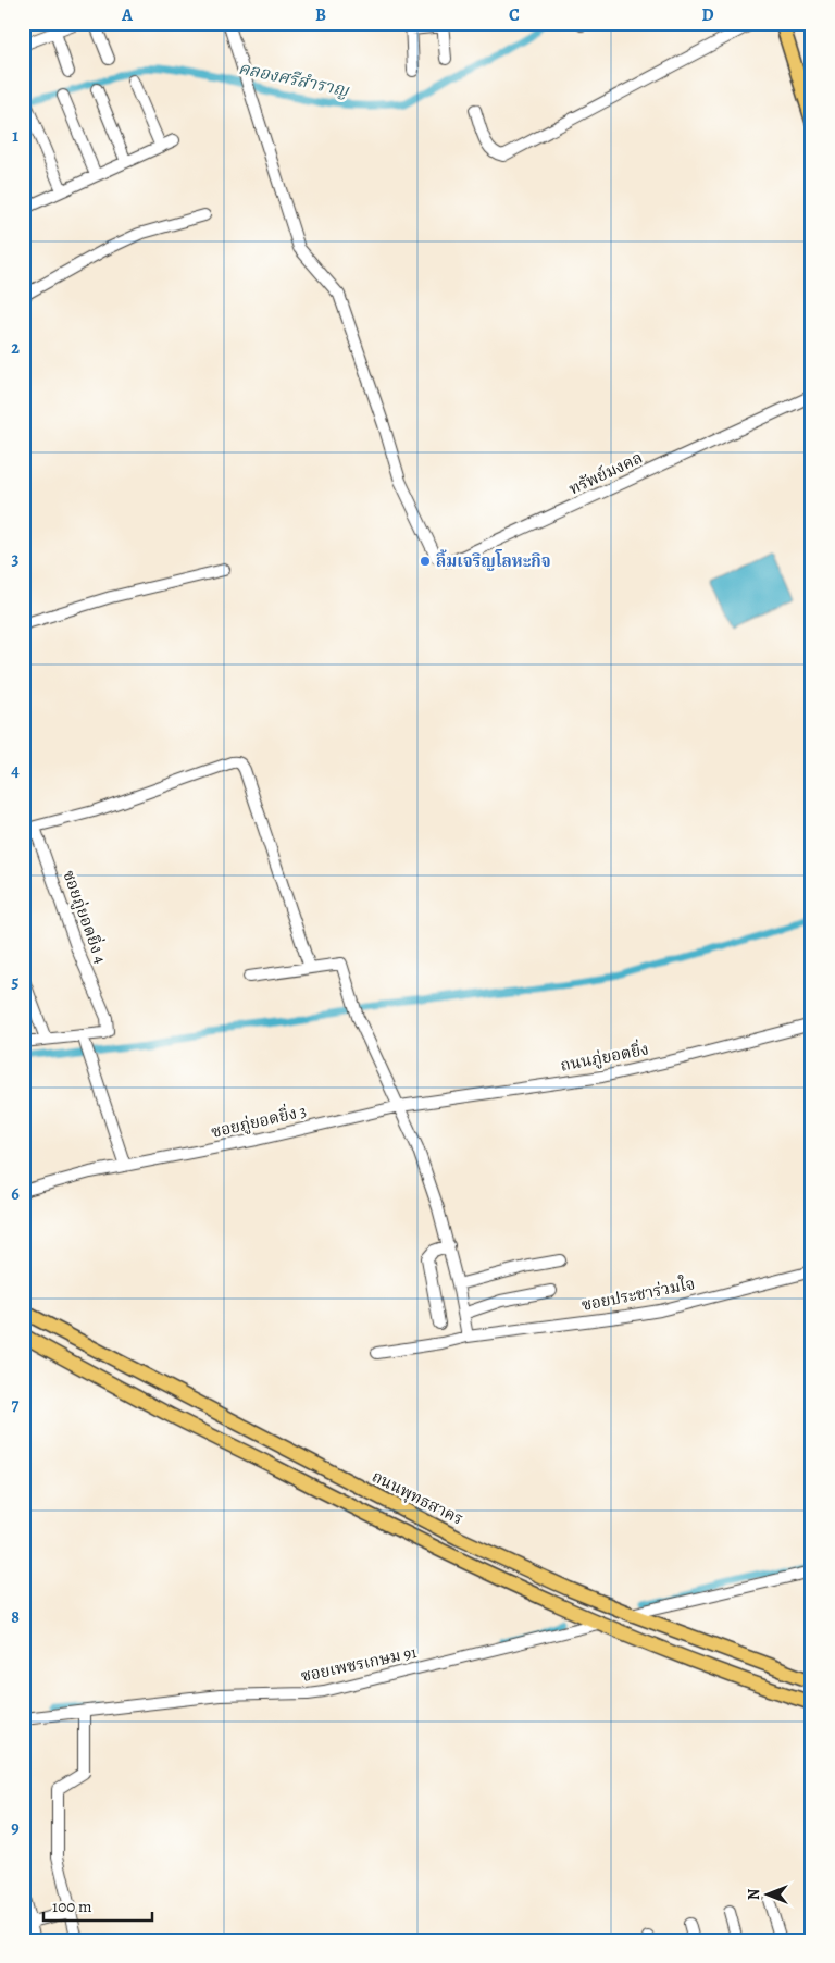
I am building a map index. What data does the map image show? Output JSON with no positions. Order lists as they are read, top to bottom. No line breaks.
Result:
{"streets":{"main road":["ถนนพุทธสาคร"],"street":["ทรัพย์มงคล","ซอยภู่ยอดยิ่ง 4","ถนนภู่ยอดยิ่ง","ซอยภู่ยอดยิ่ง 3","ซอยประชาร่วมใจ","ซอยเพชรเกษม 91"]},"crossings":[["ถนนภู่ยอดยิ่ง","ซอยภู่ยอดยิ่ง 3"]],"water":["คลองศรีสำราญ"],"places":["ลิ้มเจริญโลหะกิจ"],"scale_bar":"100 m","north":"left","grid":{"columns":["A","B","C","D"],"rows":["1","2","3","4","5","6","7","8","9"]}}
